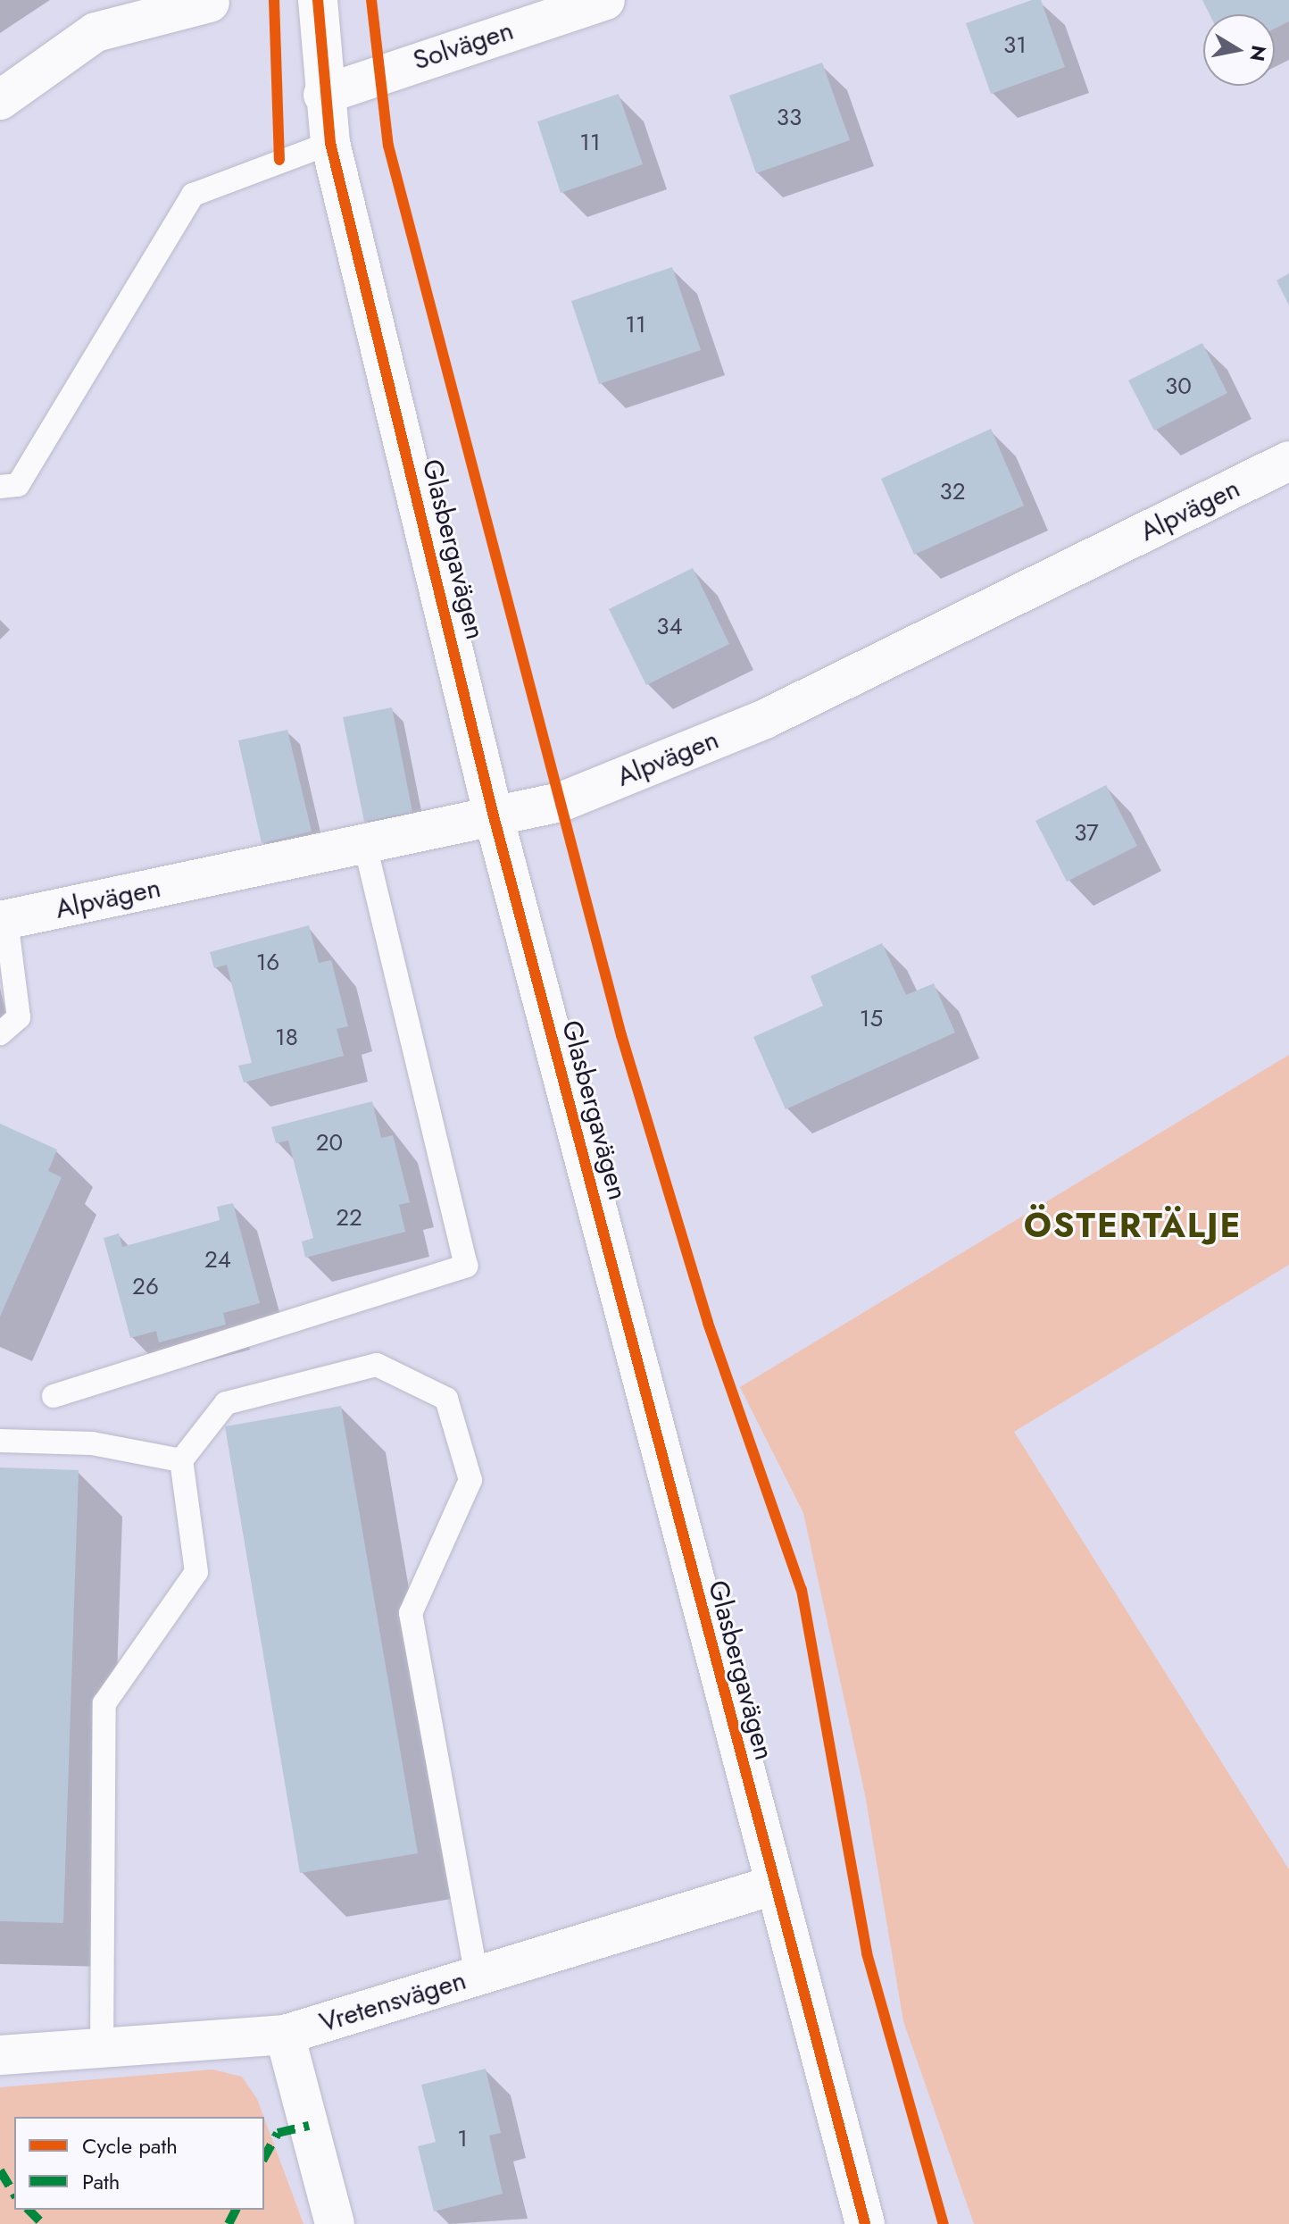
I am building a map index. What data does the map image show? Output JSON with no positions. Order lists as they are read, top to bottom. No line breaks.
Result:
{"streets":{"street":["Solvägen","Alpvägen","Glasbergavägen","Vretensvägen"]},"crossings":[["Solvägen","Glasbergavägen"],["Alpvägen","Glasbergavägen"],["Glasbergavägen","Vretensvägen"]],"districts":["ÖSTERTÄLJE"],"house_numbers":["31","33","11","11","30","32","34","37","16","15","18","20","22","24","26","1"],"legend":["Cycle path","Path"],"north":"right"}
